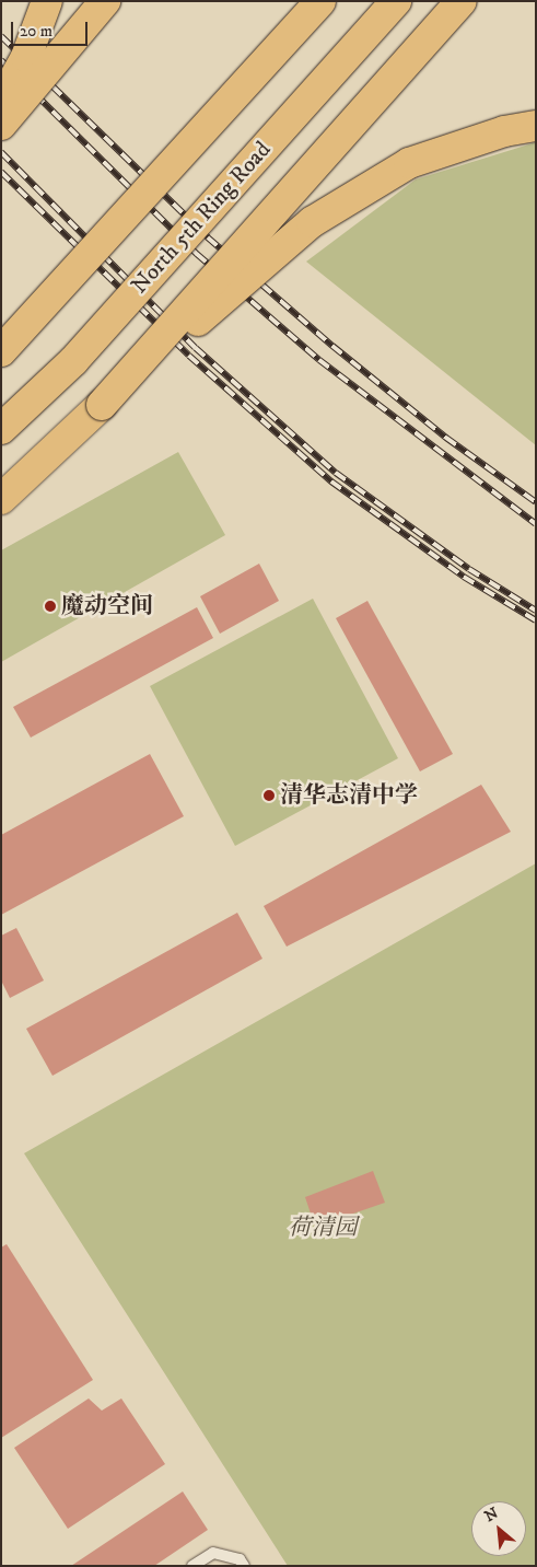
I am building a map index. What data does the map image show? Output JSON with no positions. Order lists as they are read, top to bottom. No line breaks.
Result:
{"streets":{"highway":["North 5th Ring Road"]},"parks":["荷清园"],"places":["魔动空间","清华志清中学"],"scale_bar":"20 m","north":"top left"}
